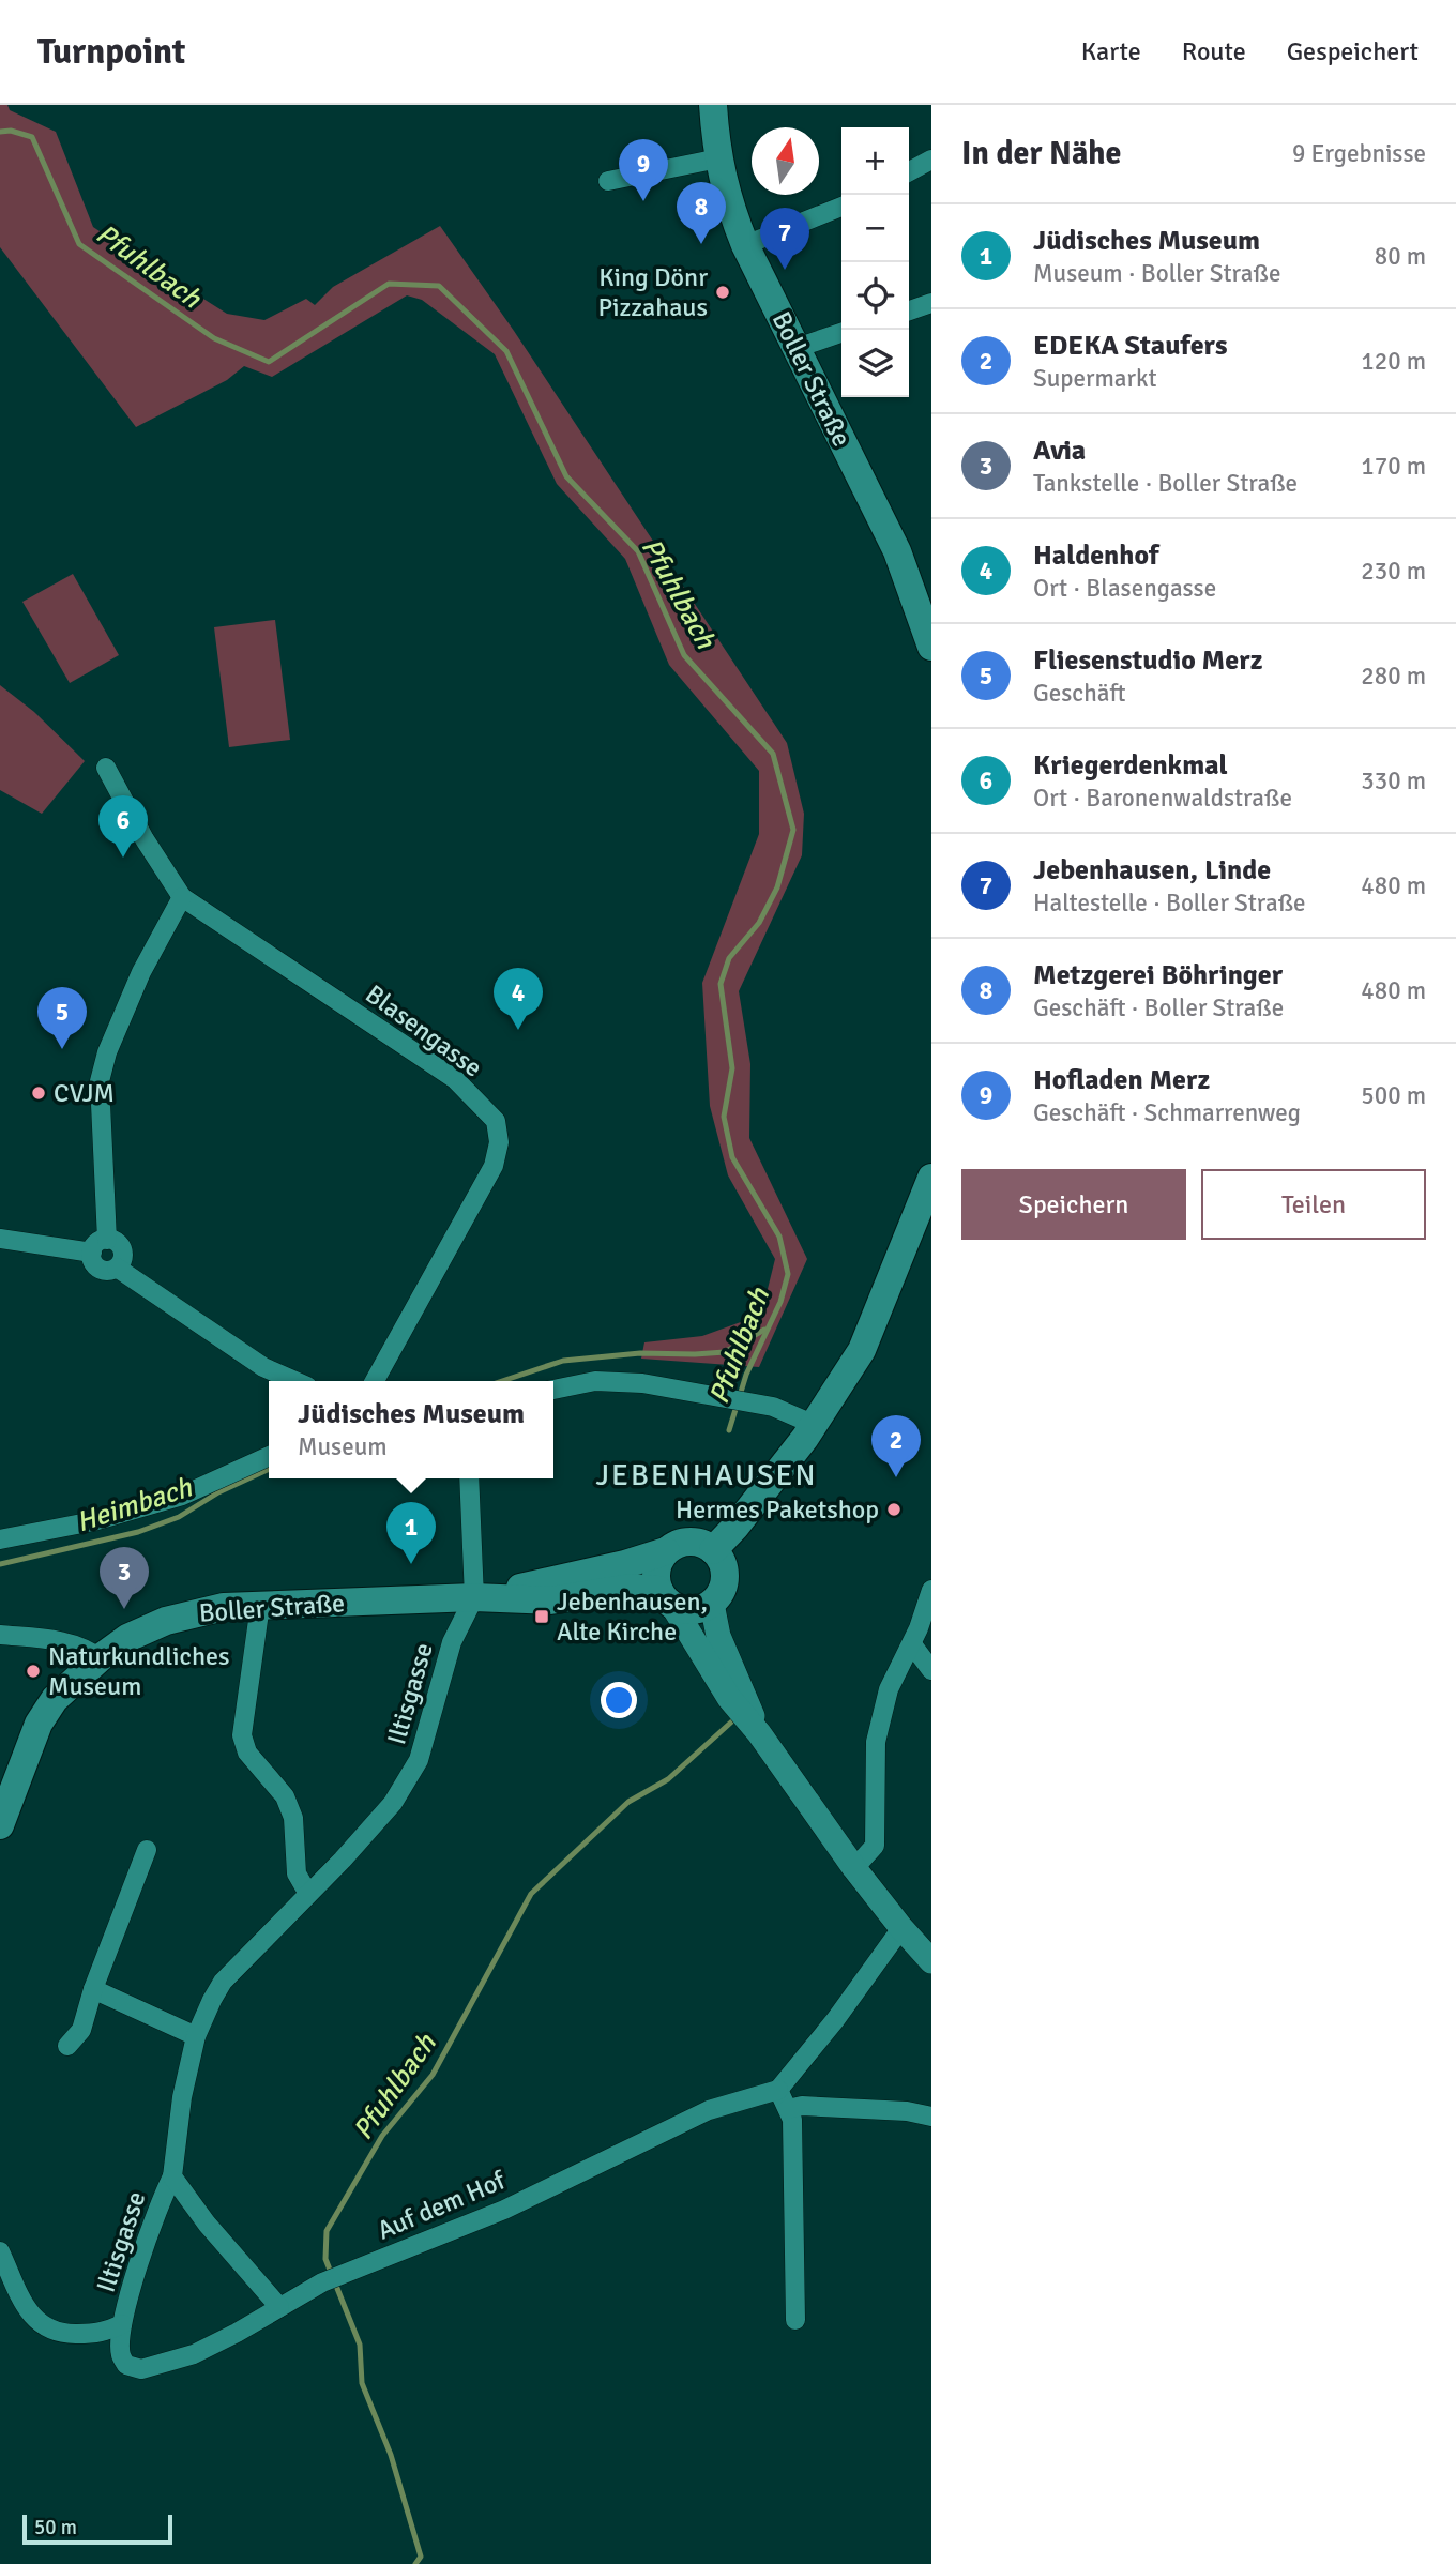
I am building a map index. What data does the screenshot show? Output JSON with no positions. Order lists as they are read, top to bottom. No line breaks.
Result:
{"streets":{"main road":["Boller Straße"],"street":["Blasengasse","Iltisgasse","Auf dem Hof"]},"crossings":[["Boller Straße","Iltisgasse"],["Iltisgasse","Auf dem Hof"]],"districts":["JEBENHAUSEN"],"water":["Pfuhlbach","Heimbach"],"places":{"other":["King Dönr Pizzahaus","CVJM","Hermes Paketshop","Naturkundliches Museum"],"transit":["Jebenhausen, Alte Kirche"]},"scale_bar":"50 m","north":"top","page":{"header":"Turnpoint","nav":["Karte","Route","Gespeichert"],"heading":["In der Nähe","9 Ergebnisse"],"map_buttons":["+","−"],"pins":["9","8","7","6","4","5","2","1","3"],"list":[{"mark":"1","name":"Jüdisches Museum","note":"Museum · Boller Straße","value":"80 m"},{"mark":"2","name":"EDEKA Staufers","note":"Supermarkt","value":"120 m"},{"mark":"3","name":"Avia","note":"Tankstelle · Boller Straße","value":"170 m"},{"mark":"4","name":"Haldenhof","note":"Ort · Blasengasse","value":"230 m"},{"mark":"5","name":"Fliesenstudio Merz","note":"Geschäft","value":"280 m"},{"mark":"6","name":"Kriegerdenkmal","note":"Ort · Baronenwaldstraße","value":"330 m"},{"mark":"7","name":"Jebenhausen, Linde","note":"Haltestelle · Boller Straße","value":"480 m"},{"mark":"8","name":"Metzgerei Böhringer","note":"Geschäft · Boller Straße","value":"480 m"},{"mark":"9","name":"Hofladen Merz","note":"Geschäft · Schmarrenweg","value":"500 m"}],"buttons":["Speichern","Teilen"],"popup":["Jüdisches Museum","Museum"],"scale":"50 m"}}
